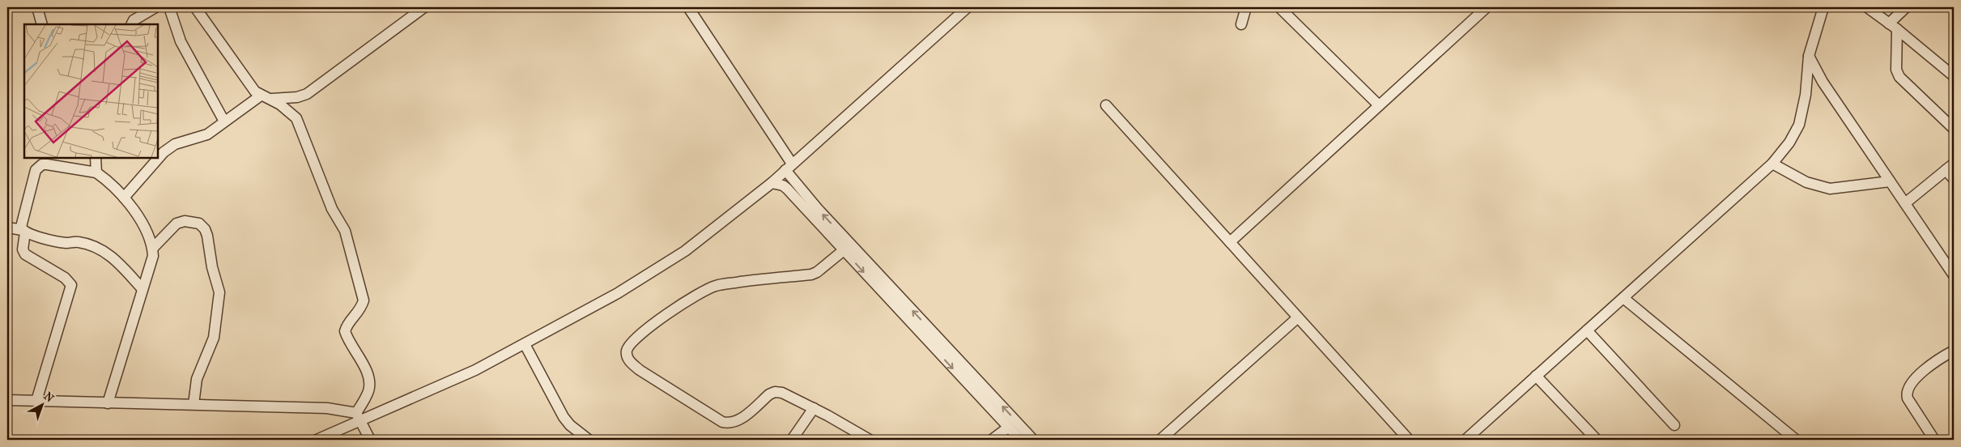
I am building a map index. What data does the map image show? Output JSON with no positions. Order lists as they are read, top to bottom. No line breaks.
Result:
{"north":"top right"}
